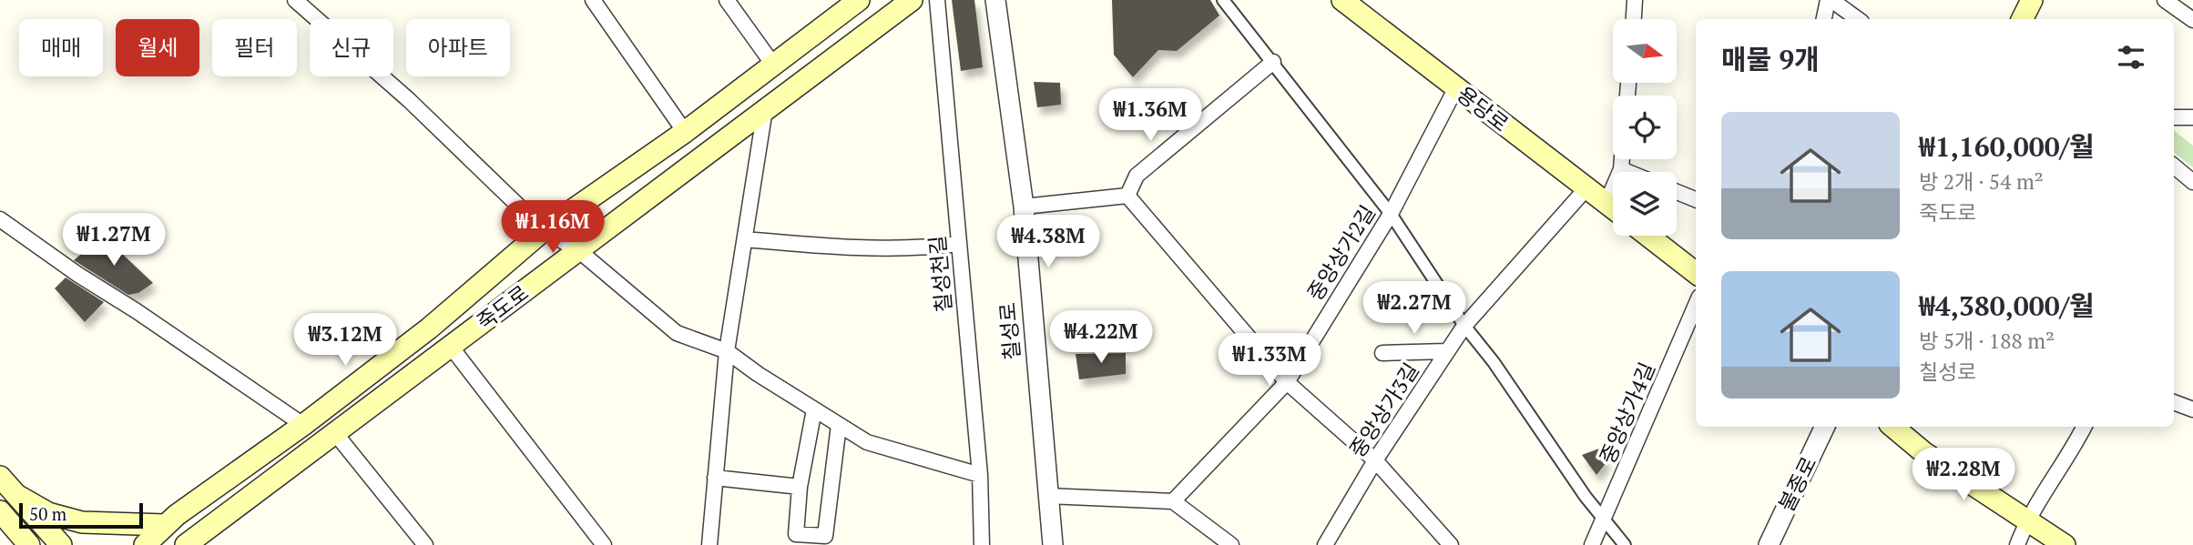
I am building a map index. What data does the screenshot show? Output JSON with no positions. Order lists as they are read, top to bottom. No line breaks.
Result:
{"streets":{"main road":["용당로","죽도로"],"street":["중앙상가2길","칠성천길","칠성로","중앙상가3길","중앙상가4길","불종로"]},"crossings":[["용당로","중앙상가2길"],["용당로","중앙상가3길"]],"scale_bar":"50 m","north":"right","page":{"chip":["매매","월세","필터","신규","아파트"],"heading":"매물 9개","price":["₩1.36M","₩1.16M","₩1.27M","₩4.38M","₩2.27M","₩4.22M","₩3.12M","₩1.33M","₩2.28M"],"list":[{"name":"₩1,160,000/월","note":"방 2개 · 54 m² · 죽도로"},{"name":"₩4,380,000/월","note":"방 5개 · 188 m² · 칠성로"}],"scale":"50 m"}}
